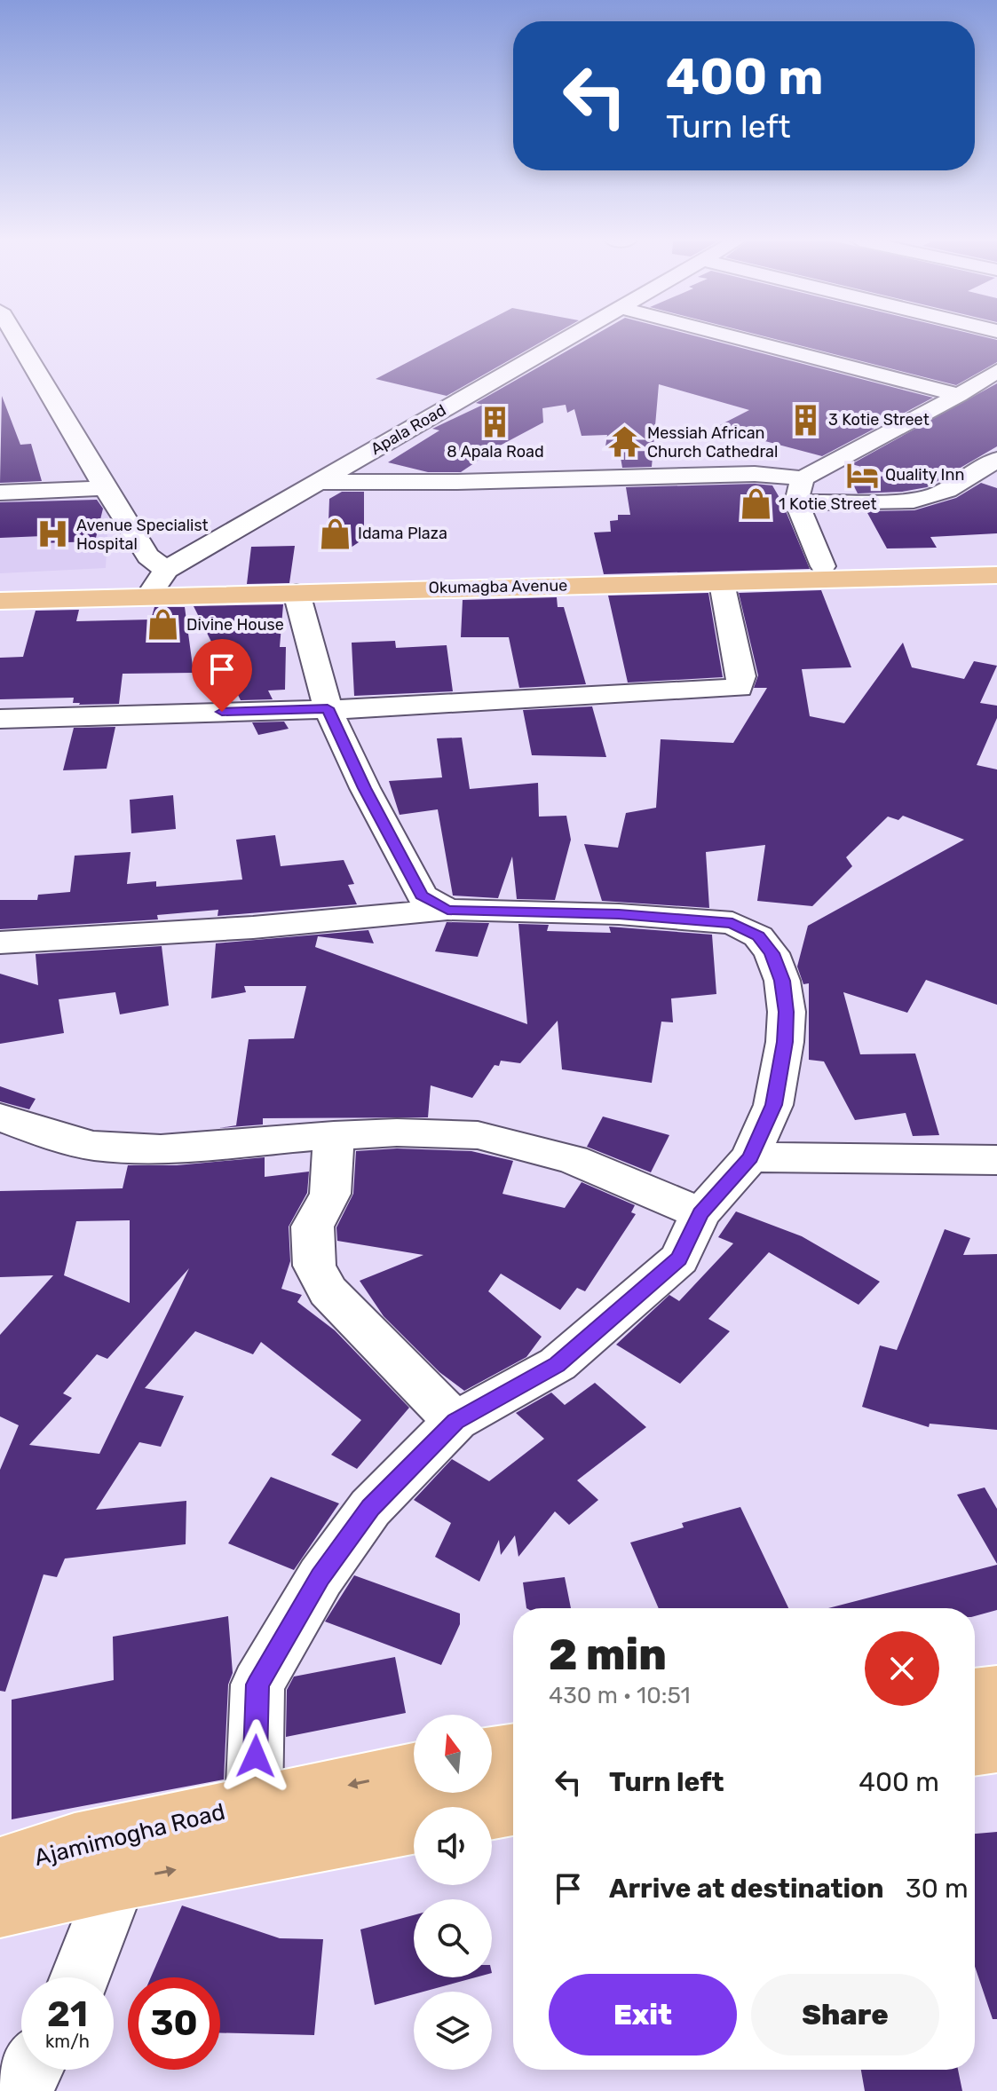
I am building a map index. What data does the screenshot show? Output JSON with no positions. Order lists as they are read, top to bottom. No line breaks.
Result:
{"streets":{"main road":["Okumagba Avenue","Ajamimogha Road"],"street":["Apala Road"]},"crossings":[["Apala Road","Okumagba Avenue"]],"places":{"building":["3 Kotie Street","8 Apala Road"],"temple":["Messiah African Church Cathedral"],"hotel":["Quality Inn"],"shop":["1 Kotie Street","Idama Plaza","Divine House"],"hospital":["Avenue Specialist Hospital"]},"north":"top","page":{"turn":["400 m","Turn left"],"heading":["2 min","430 m · 10:51"],"list":[{"name":"Turn left","value":"400 m"},{"name":"Arrive at destination","value":"30 m"}],"buttons":["Exit","Share"],"speed":"21 km/h","limit":"30"}}
